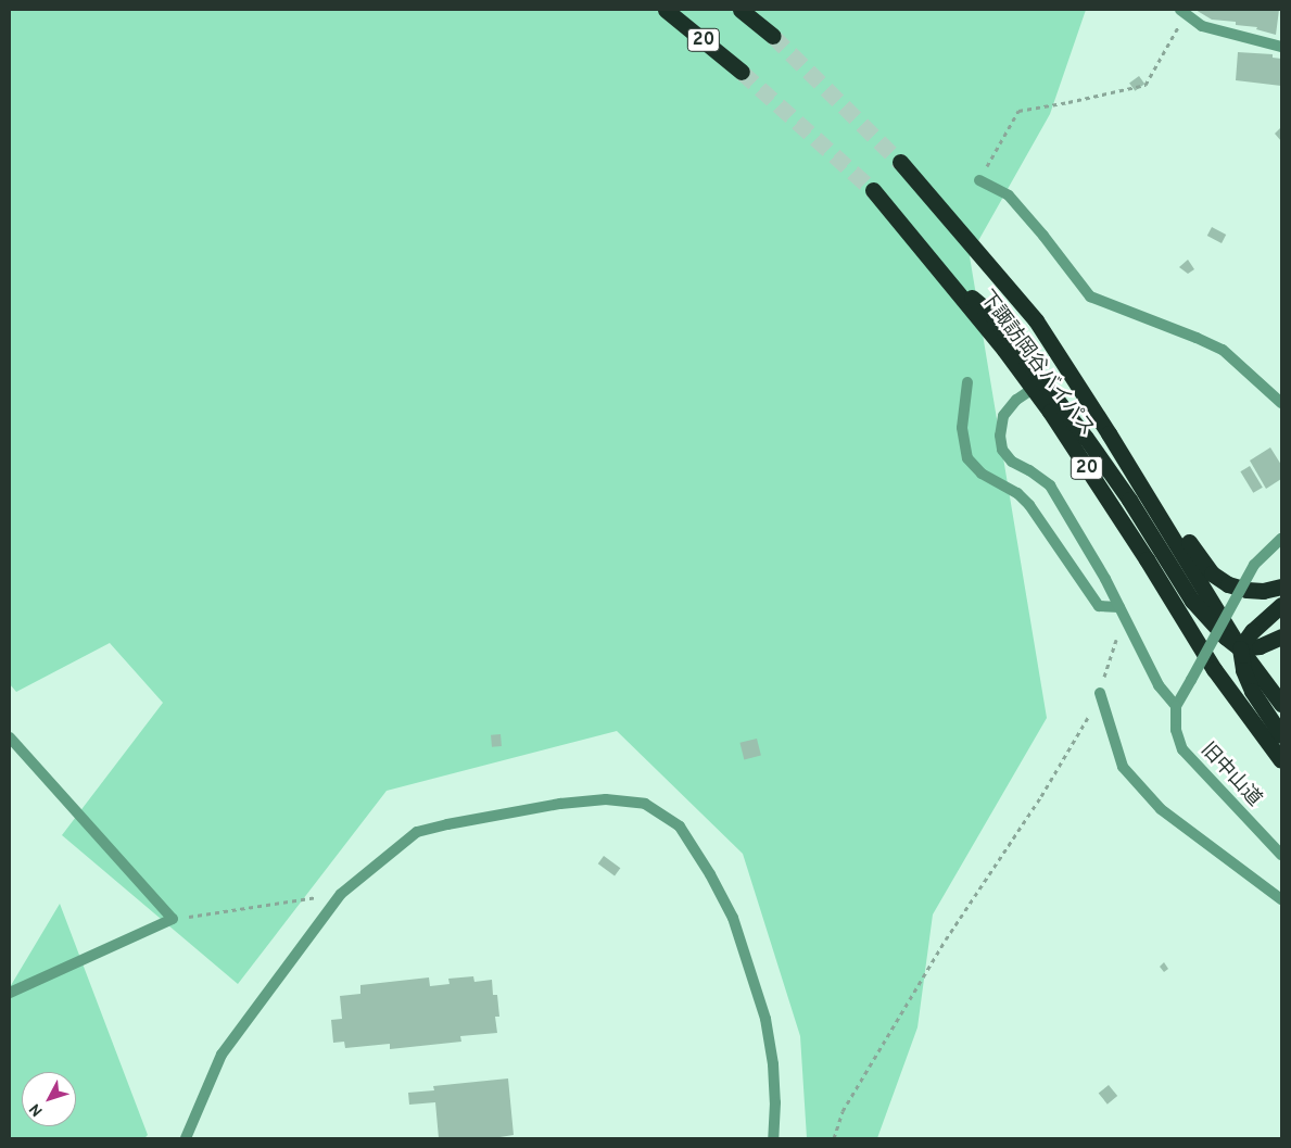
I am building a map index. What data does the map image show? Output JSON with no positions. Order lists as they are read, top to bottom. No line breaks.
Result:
{"streets":{"highway":["20","下諏訪岡谷バイパス"],"street":["旧中山道"]},"north":"bottom left"}
